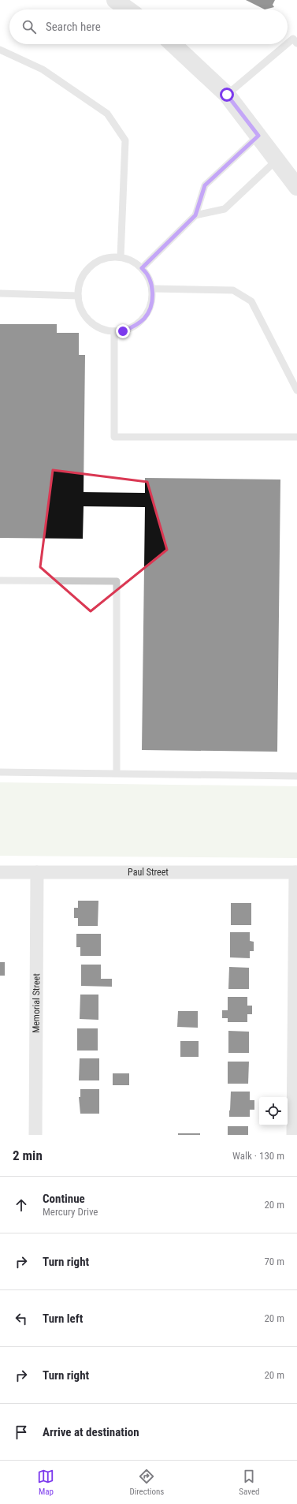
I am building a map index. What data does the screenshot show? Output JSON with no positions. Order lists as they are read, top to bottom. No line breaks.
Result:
{"streets":{"street":["Paul Street","Memorial Street"]},"crossings":[["Paul Street","Memorial Street"]],"page":{"search":"Search here","heading":["2 min","Walk · 130 m"],"list":[["Continue","Mercury Drive","20 m"],["Turn right","70 m"],["Turn left","20 m"],["Turn right","20 m"],"Arrive at destination"],"nav":["Map","Directions","Saved"]}}
